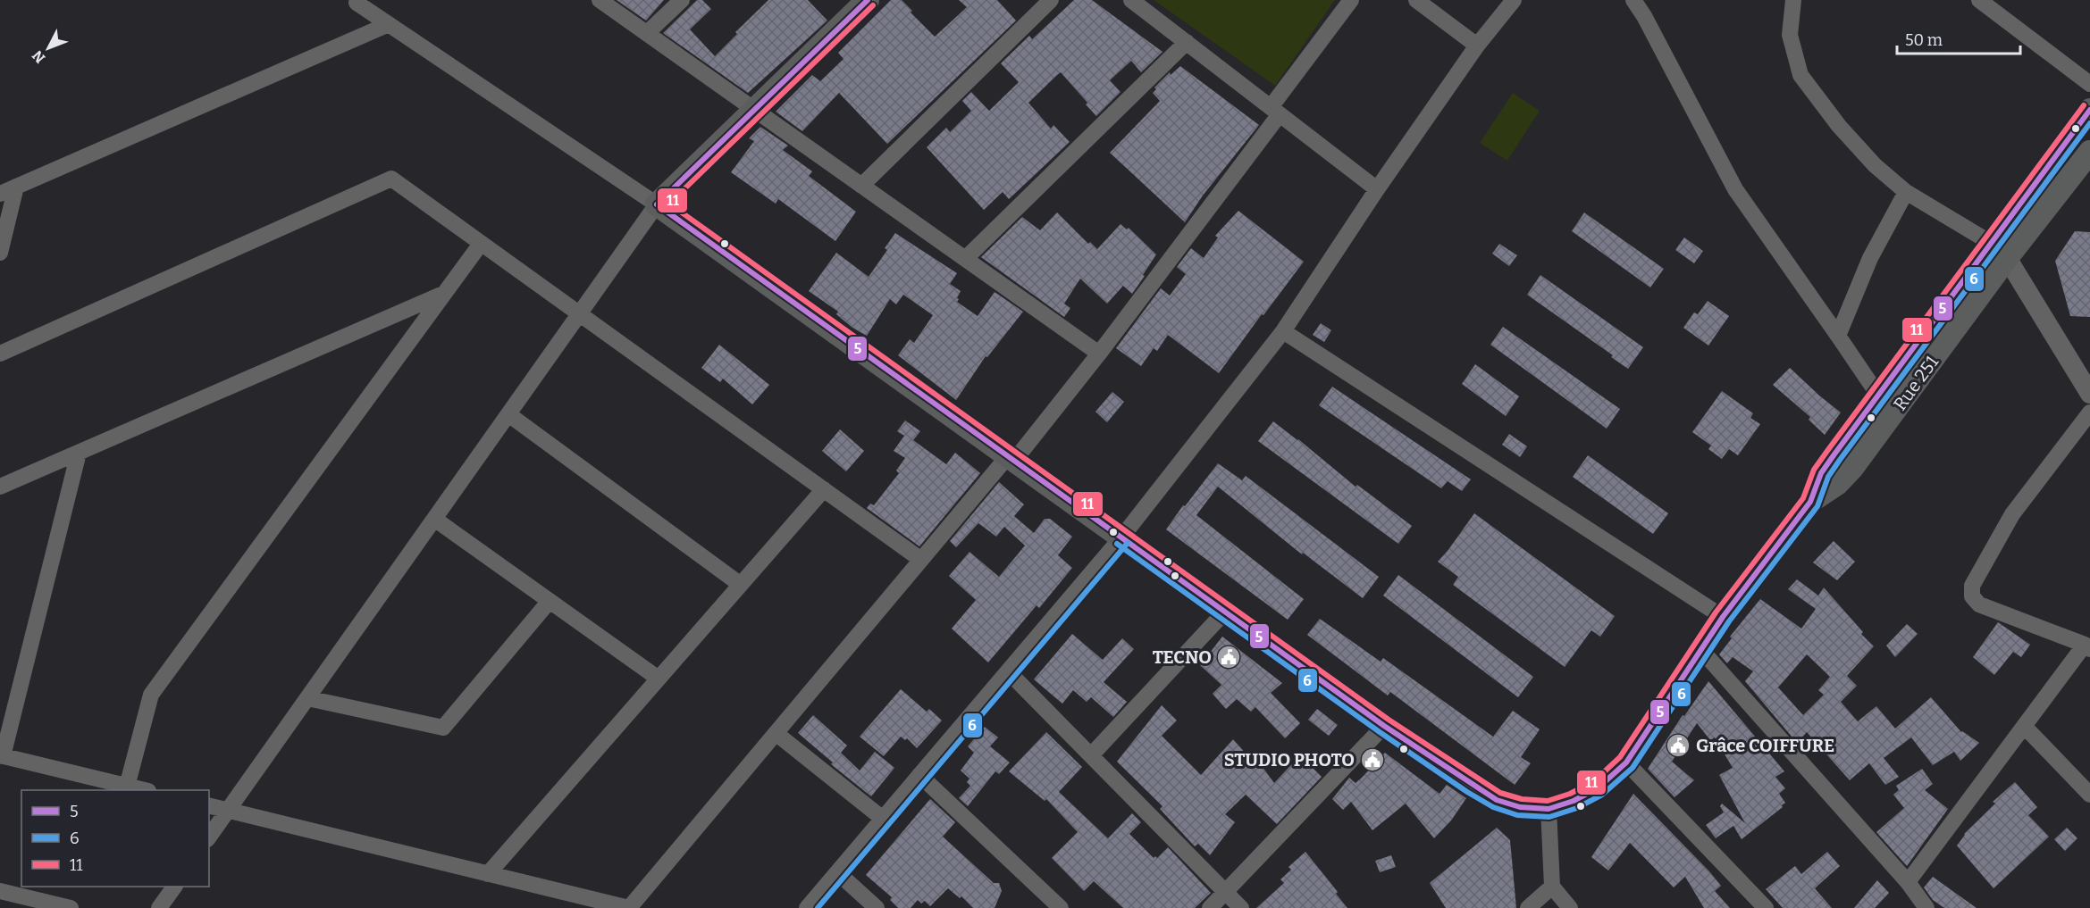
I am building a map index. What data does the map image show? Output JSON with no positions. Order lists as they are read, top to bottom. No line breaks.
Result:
{"streets":{"main road":["Rue 251"]},"places":{"public building":["TECNO","Grâce COIFFURE","STUDIO PHOTO"]},"lines":["transit line 5","transit line 11","transit line 6"],"legend":["5","6","11"],"scale_bar":"50 m","north":"bottom left"}
